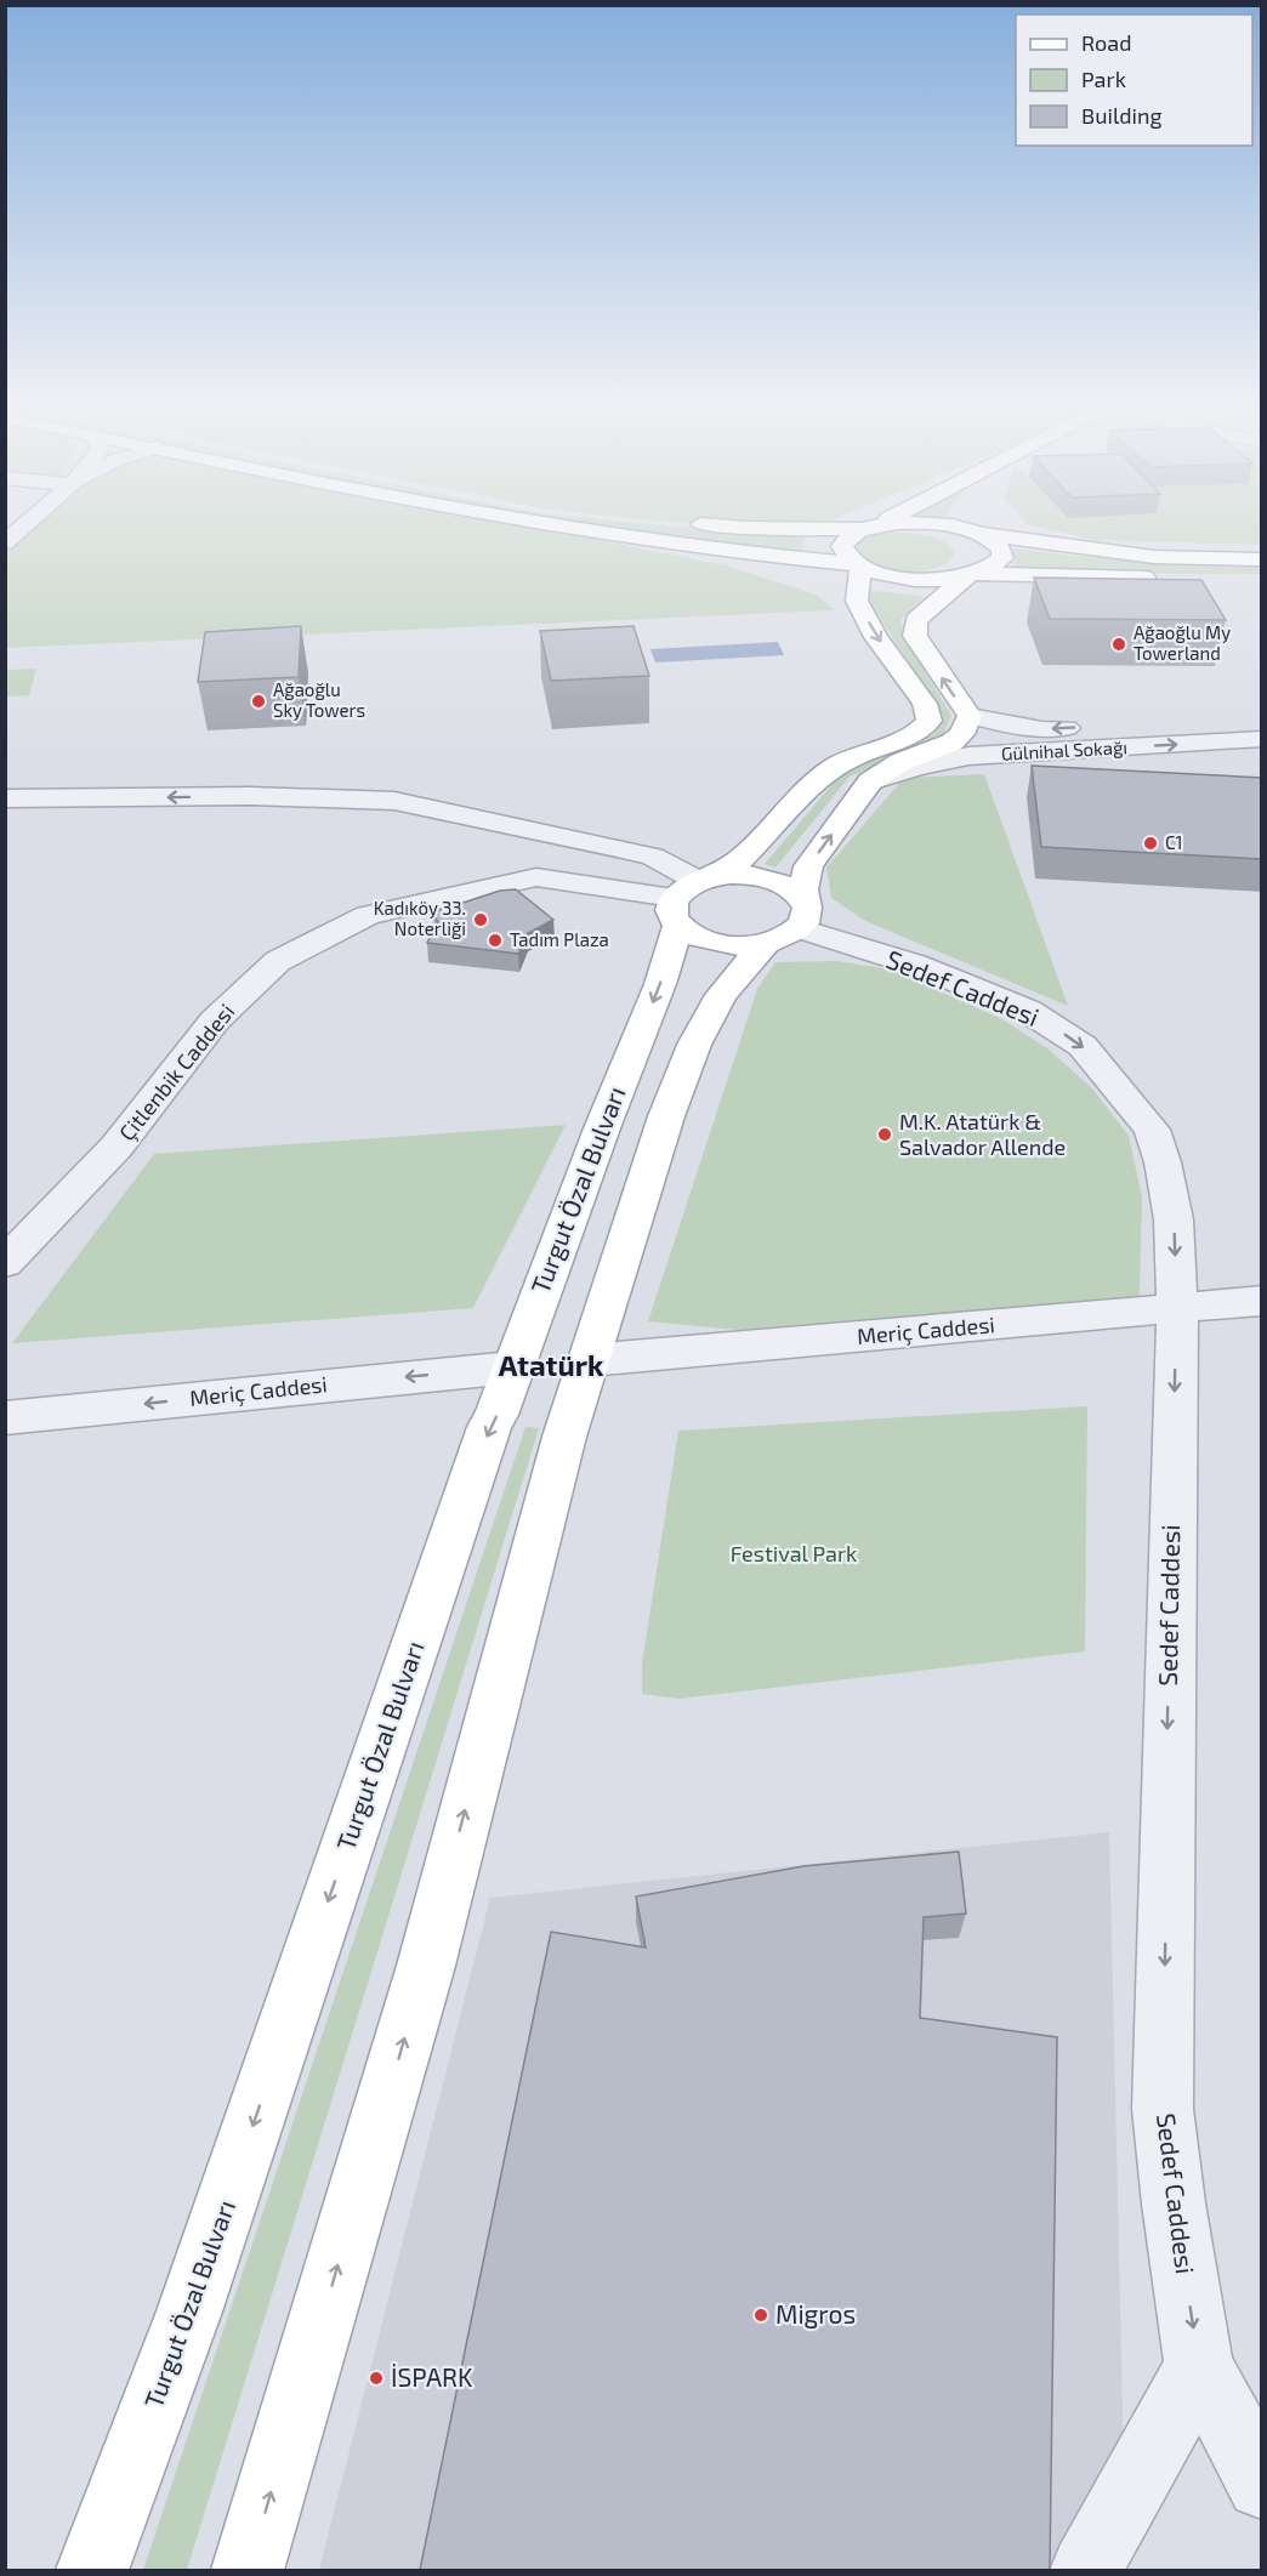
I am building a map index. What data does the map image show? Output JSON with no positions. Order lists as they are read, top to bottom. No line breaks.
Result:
{"streets":{"main road":["Turgut Özal Bulvarı"],"street":["Gülnihal Sokağı","Sedef Caddesi","Çitlenbik Caddesi","Meriç Caddesi"]},"crossings":[["Sedef Caddesi","Meriç Caddesi"],["Çitlenbik Caddesi","Turgut Özal Bulvarı"],["Turgut Özal Bulvarı","Meriç Caddesi"]],"one_way":["Sedef Caddesi","Meriç Caddesi"],"districts":["Atatürk"],"parks":["Festival Park"],"places":["Ağaoğlu My Towerland","Ağaoğlu Sky Towers","C1","Kadıköy 33. Noterliği","Tadım Plaza","M.K. Atatürk & Salvador Allende","Migros","İSPARK"],"legend":["Road","Park","Building"]}
